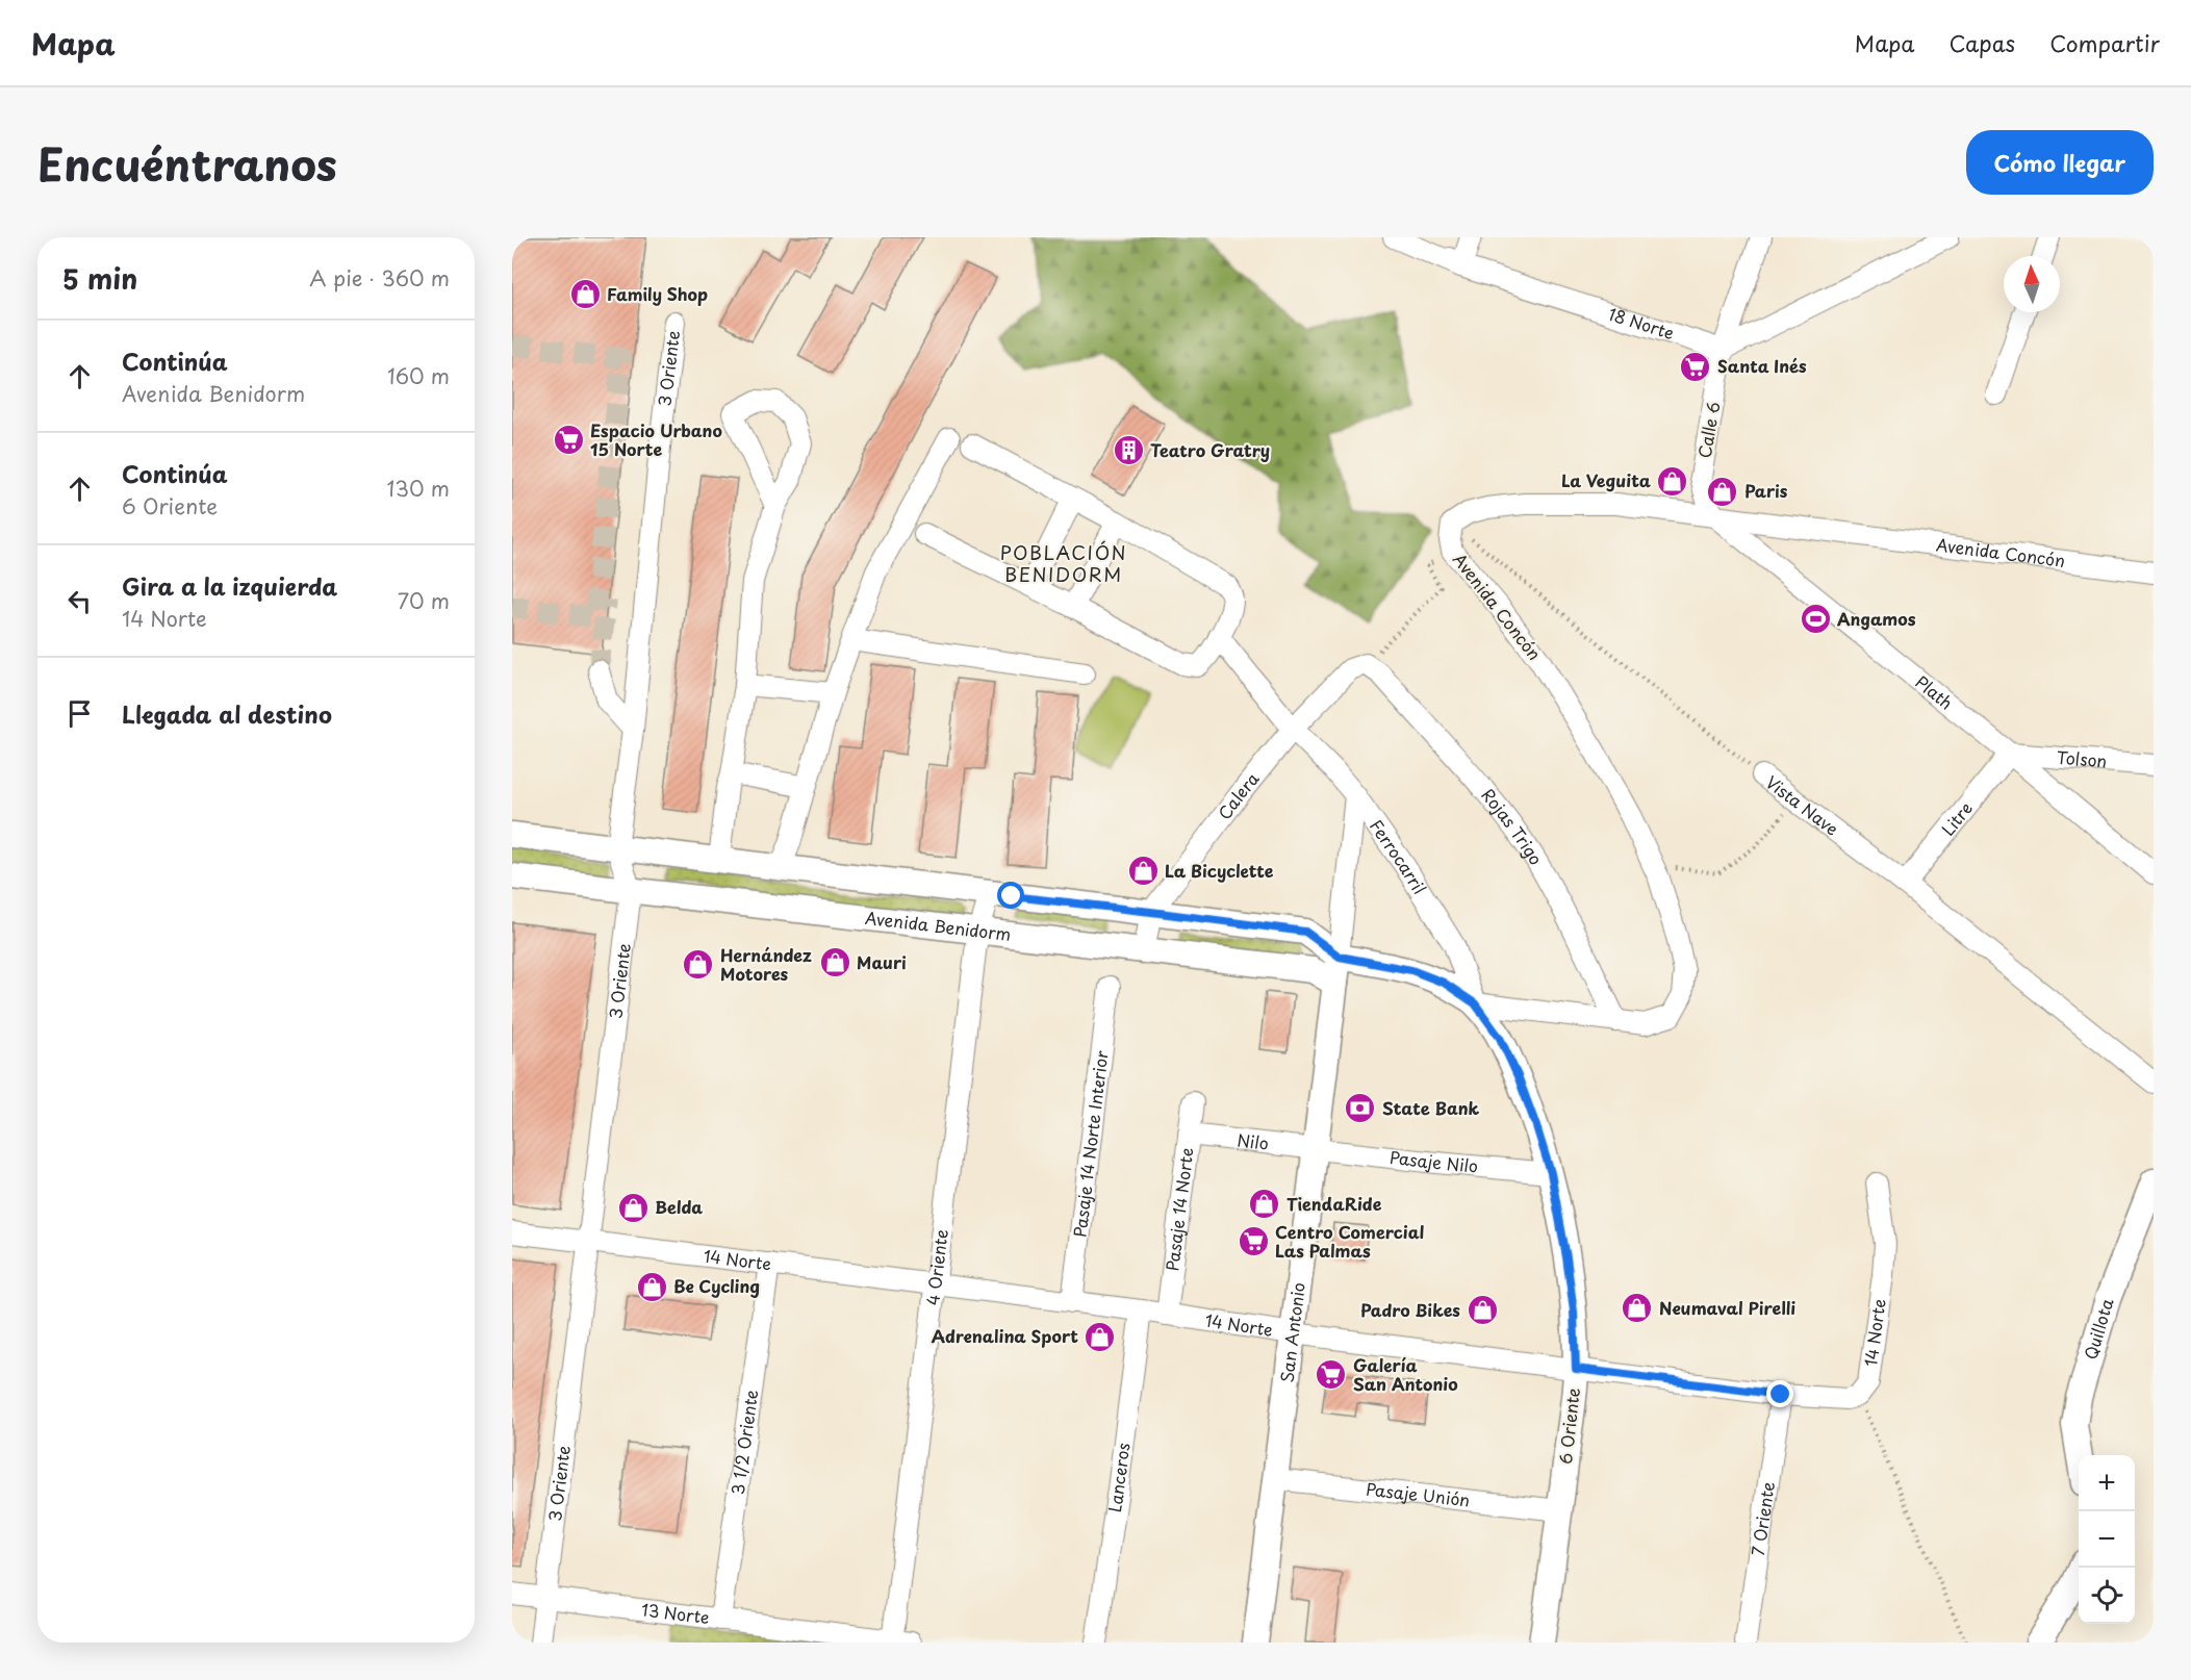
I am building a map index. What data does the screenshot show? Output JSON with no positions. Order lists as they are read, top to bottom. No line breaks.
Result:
{"streets":{"main road":["Avenida Benidorm","Quillota","San Antonio","6 Oriente"],"street":["18 Norte","3 Oriente","Calle 6","Avenida Concón","Plath","Tolson","Calera","Vista Nave","Litre","Rojas Trigo","Ferrocarril","Nilo","Pasaje 14 Norte Interior","Pasaje Nilo","Pasaje 14 Norte","14 Norte","4 Oriente","3 1/2 Oriente","Lanceros","Pasaje Unión","7 Oriente","13 Norte"]},"crossings":[["18 Norte","Calle 6"],["3 Oriente","Avenida Benidorm"],["3 Oriente","14 Norte"],["3 Oriente","13 Norte"],["Calle 6","Avenida Concón"],["Calle 6","Plath"],["Avenida Concón","Plath"],["Avenida Concón","Vista Nave"],["Avenida Concón","Rojas Trigo"],["Avenida Concón","Ferrocarril"],["Avenida Concón","6 Oriente"],["Plath","Tolson"],["Plath","Litre"],["Tolson","Litre"],["Calera","Rojas Trigo"],["Calera","Ferrocarril"],["Calera","Avenida Benidorm"],["Vista Nave","Litre"],["Ferrocarril","6 Oriente"],["Avenida Benidorm","4 Oriente"],["Avenida Benidorm","San Antonio"],["Nilo","Pasaje Nilo"],["Nilo","Pasaje 14 Norte"],["Nilo","San Antonio"],["Pasaje 14 Norte Interior","14 Norte"],["Pasaje Nilo","San Antonio"],["Pasaje Nilo","6 Oriente"],["Pasaje 14 Norte","14 Norte"],["14 Norte","4 Oriente"],["14 Norte","San Antonio"],["14 Norte","6 Oriente"],["14 Norte","3 1/2 Oriente"],["14 Norte","Lanceros"],["14 Norte","7 Oriente"],["4 Oriente","13 Norte"],["San Antonio","Pasaje Unión"],["6 Oriente","Pasaje Unión"],["3 1/2 Oriente","13 Norte"]],"districts":["POBLACIÓN BENIDORM"],"places":{"shop":["Family Shop","La Veguita","Paris","La Bicyclette","Mauri","Hernández Motores","TiendaRide","Belda","Be Cycling","Neumaval Pirelli","Padro Bikes","Adrenalina Sport"],"supermarket":["Santa Inés","Espacio Urbano 15 Norte","Centro Comercial Las Palmas","Galería San Antonio"],"building":["Teatro Gratry"],"sports":["Angamos"],"bank":["State Bank"]},"north":"top","page":{"header":"Mapa","nav":["Mapa","Capas","Compartir"],"title":"Encuéntranos","buttons":"Cómo llegar","heading":["5 min","A pie · 360 m"],"list":[["Continúa","Avenida Benidorm","160 m"],["Continúa","6 Oriente","130 m"],["Gira a la izquierda","14 Norte","70 m"],"Llegada al destino"],"map_buttons":["+","−"]}}
